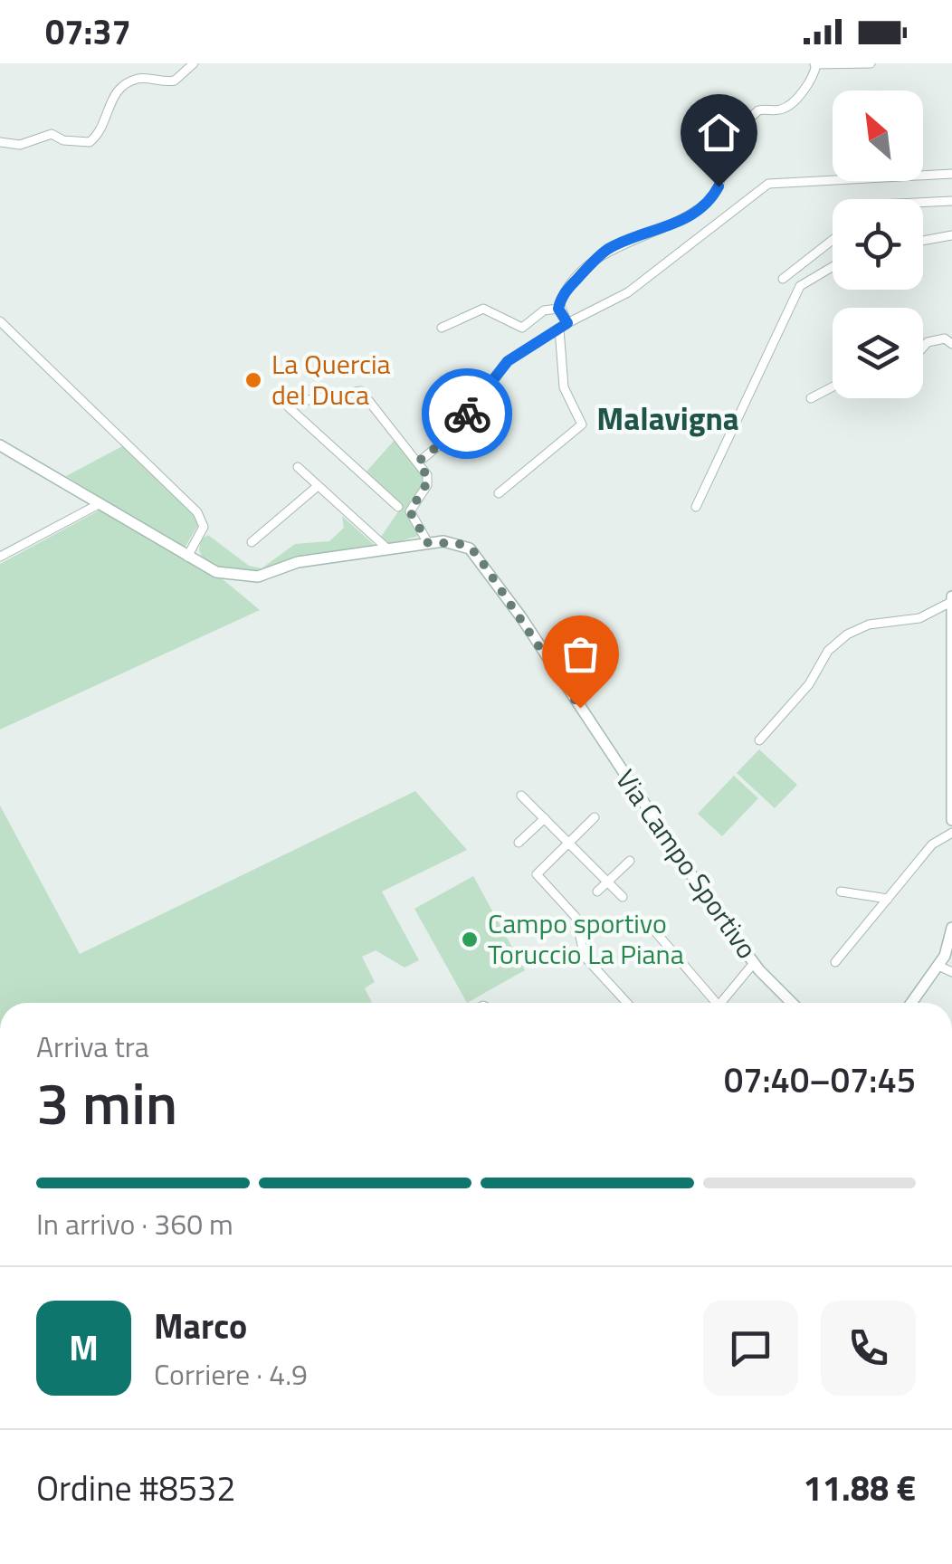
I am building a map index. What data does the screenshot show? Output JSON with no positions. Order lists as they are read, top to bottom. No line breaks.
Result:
{"streets":{"street":["Via Campo Sportivo"]},"districts":["Malavigna"],"places":["La Quercia del Duca","Campo sportivo Toruccio La Piana"],"north":"top left","page":{"status":"07:37","heading":["3 min","Arriva tra","07:40–07:45"],"panel":["Marco","Corriere · 4.9","Ordine #8532","11.88 €"],"bar":"In arrivo · 360 m","round":"M"}}
